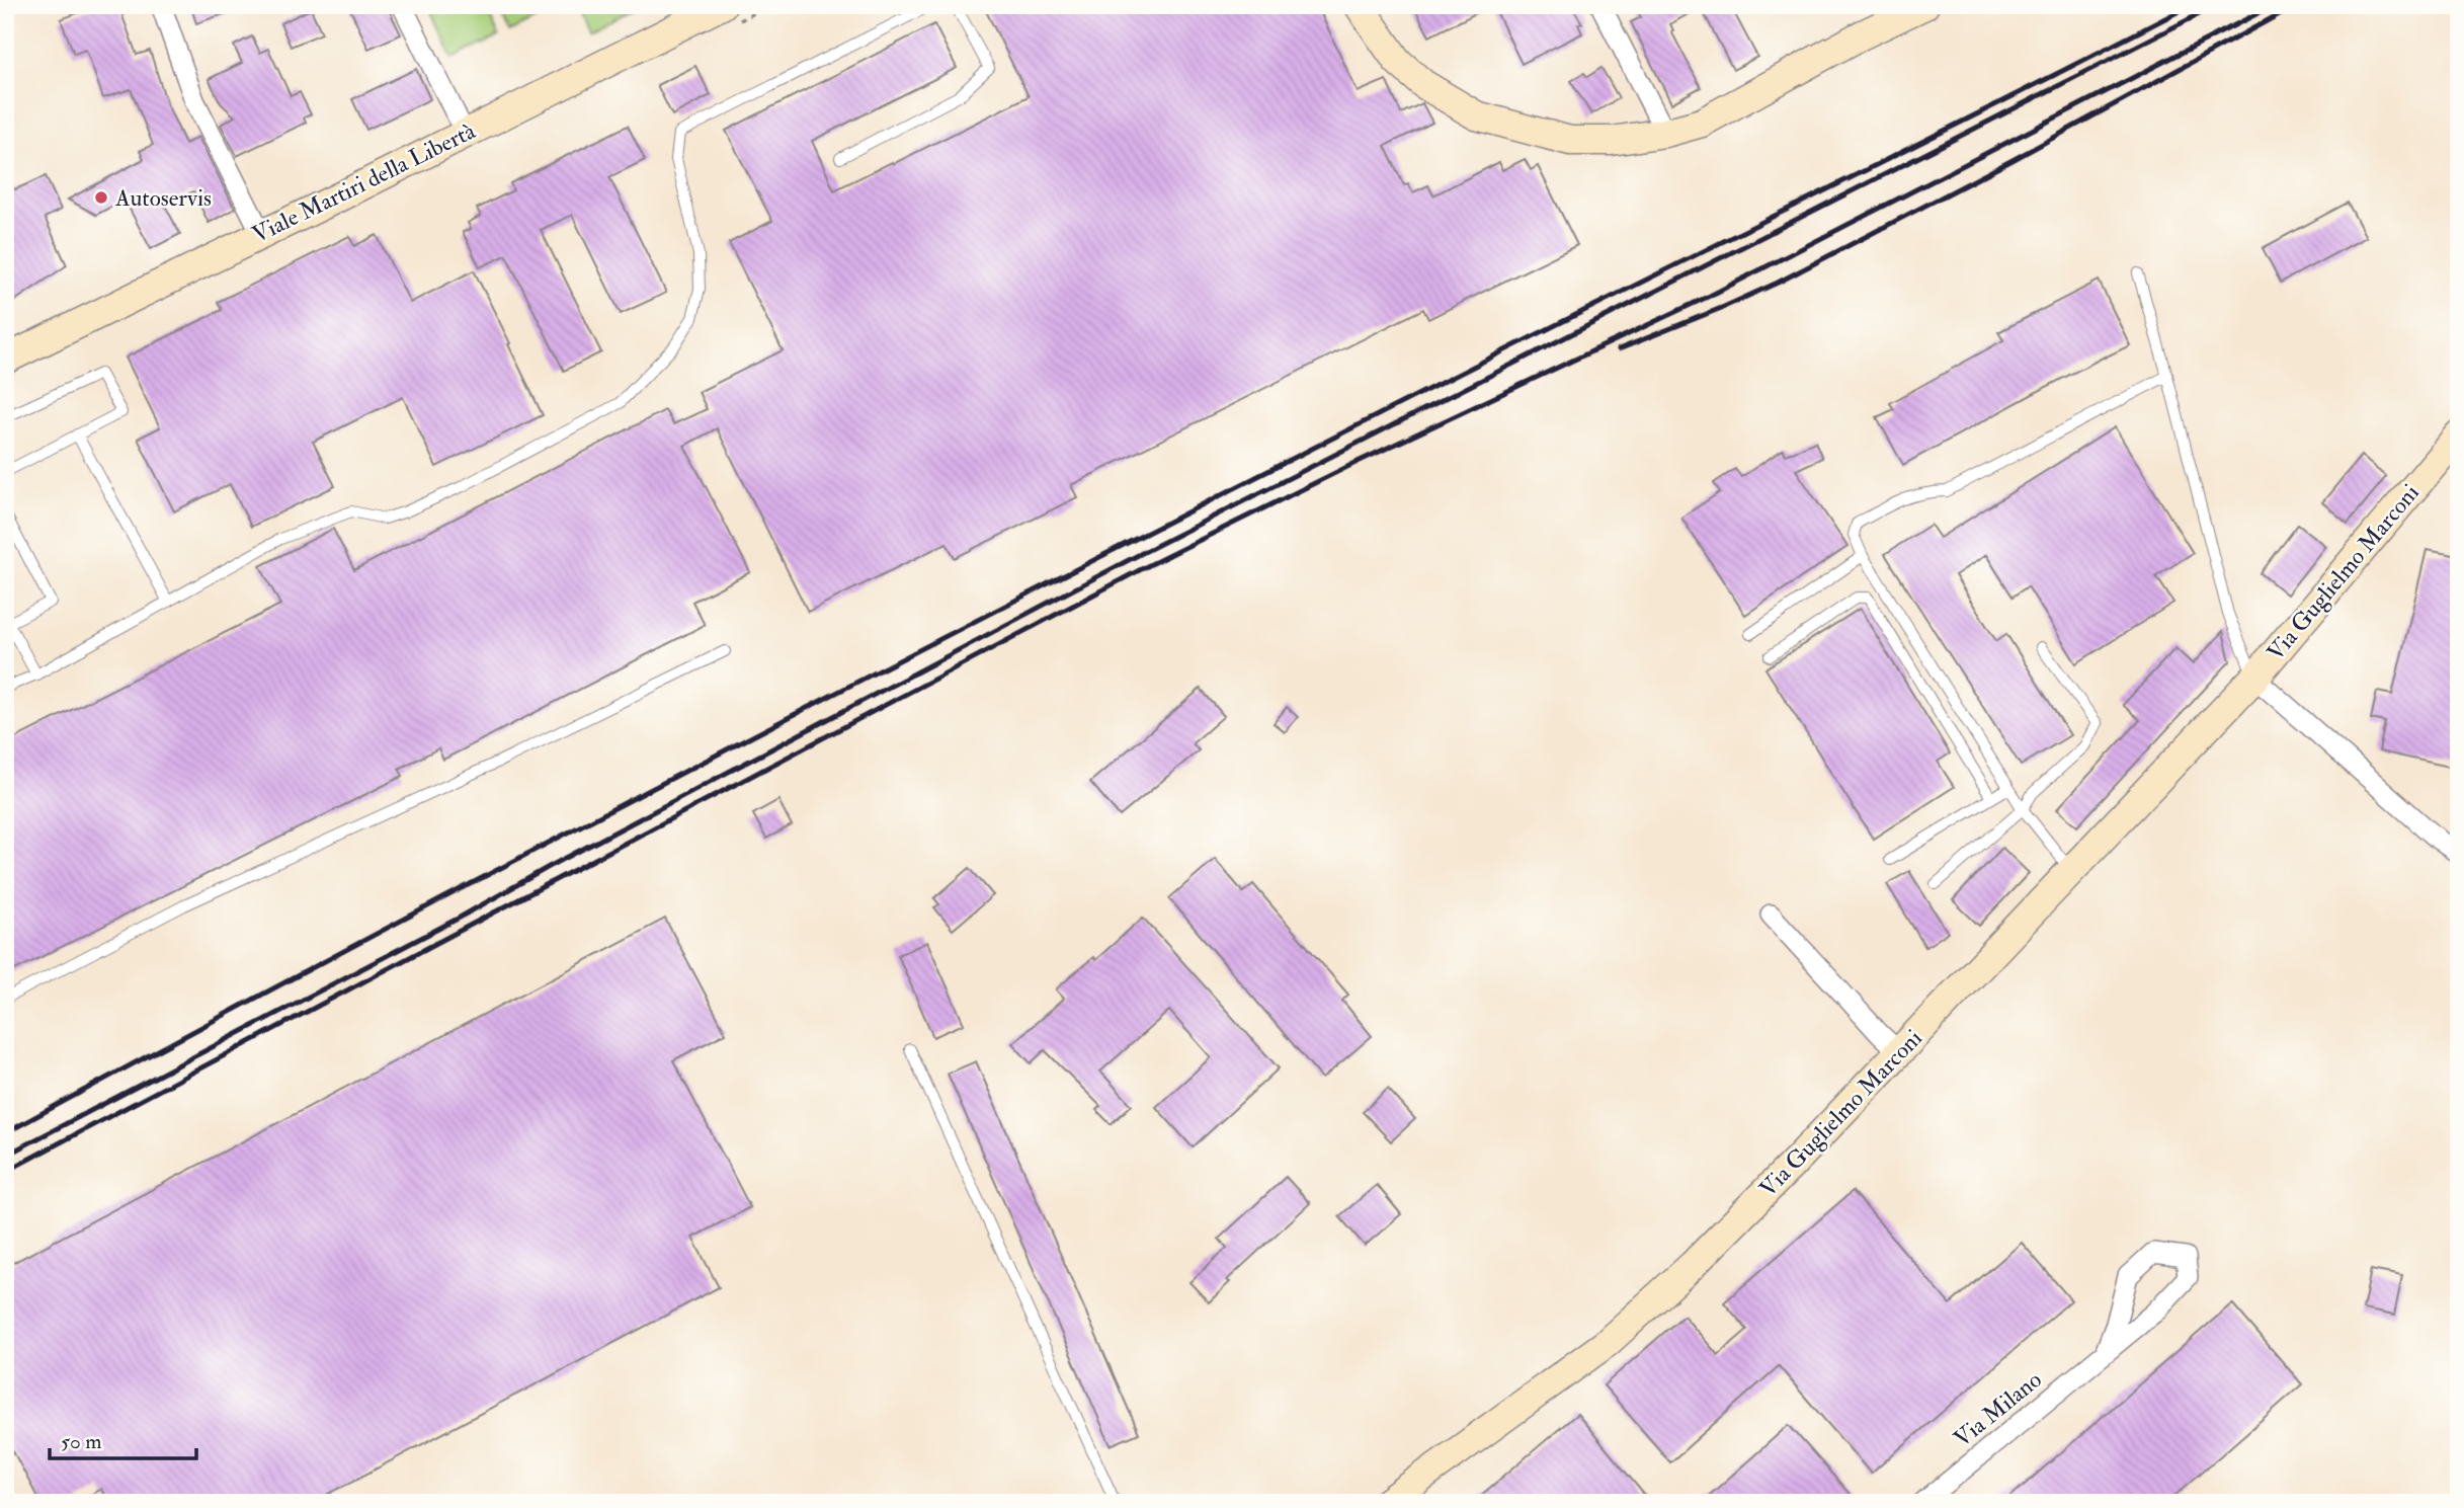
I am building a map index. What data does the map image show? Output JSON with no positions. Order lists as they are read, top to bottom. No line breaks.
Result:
{"streets":{"street":["Viale Martiri della Libertà","Via Guglielmo Marconi","Via Milano"]},"places":["Autoservis"],"scale_bar":"50 m"}
